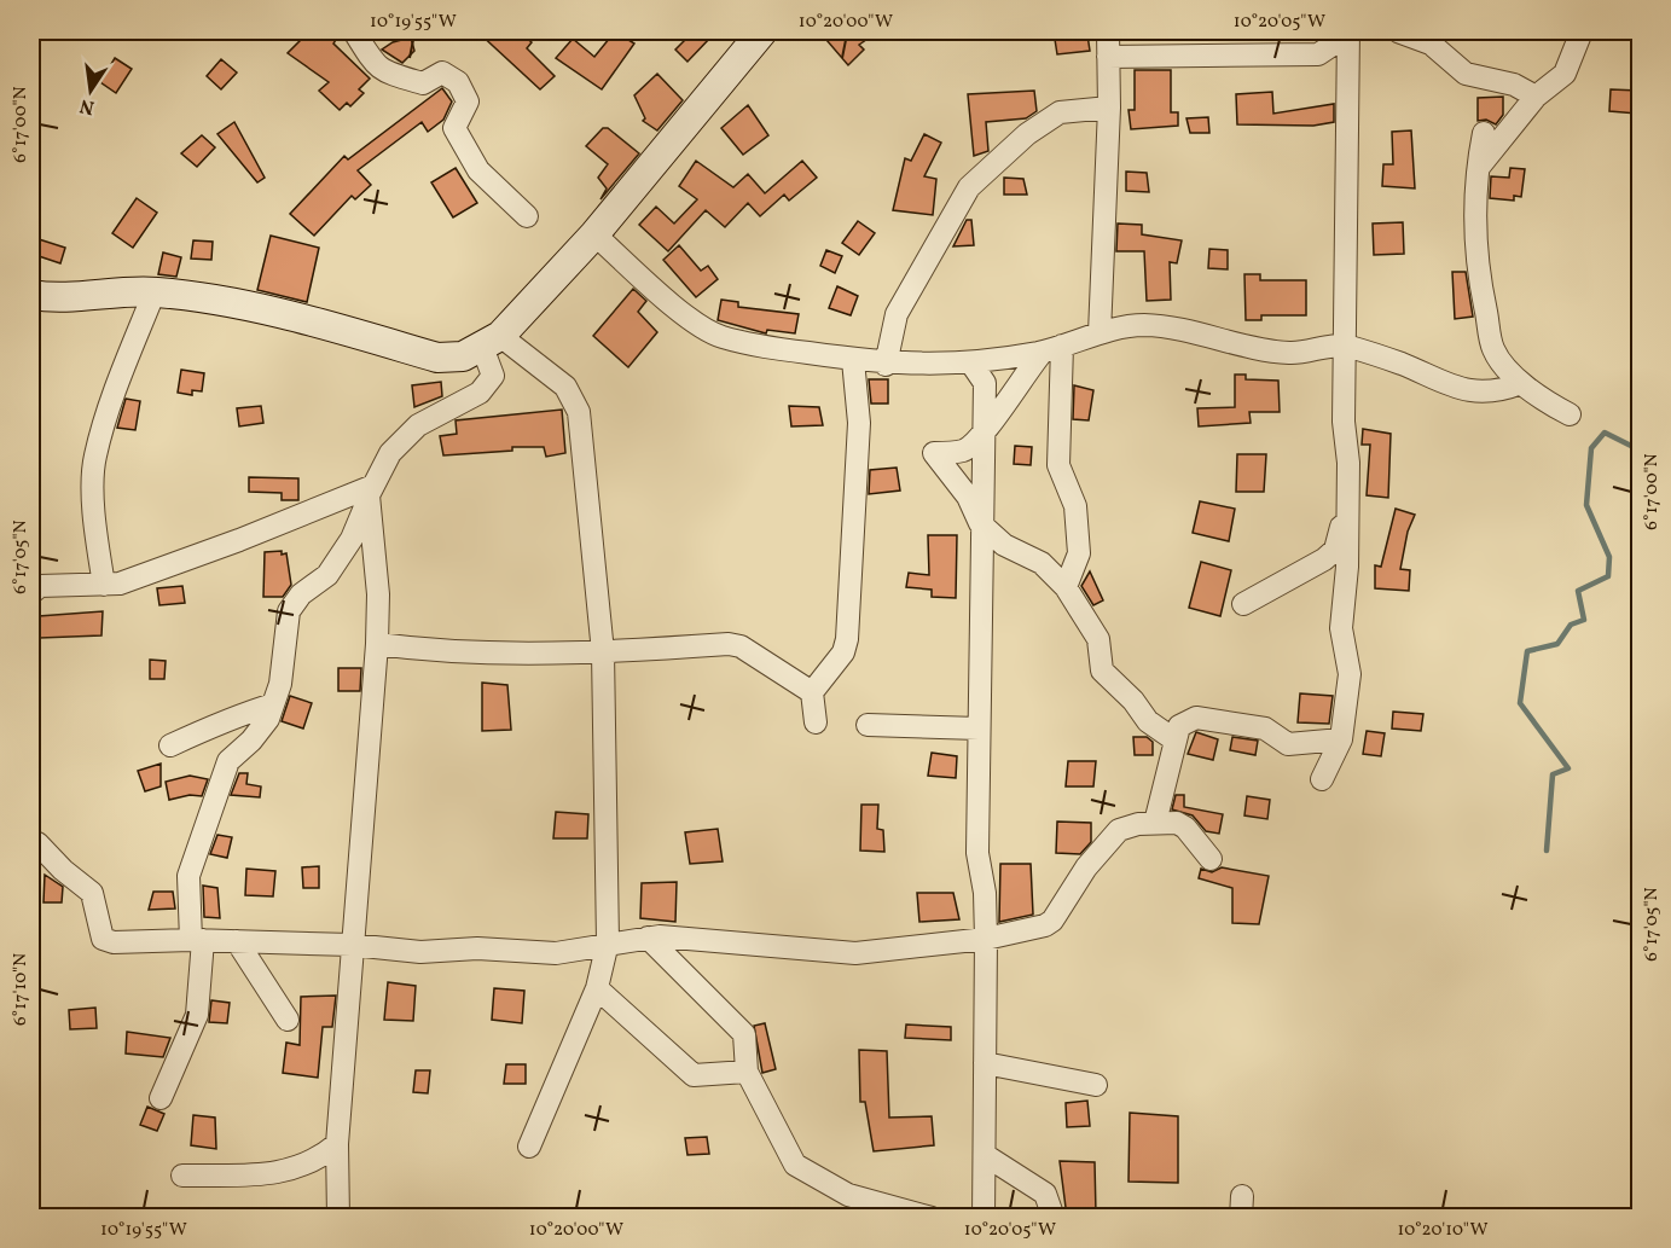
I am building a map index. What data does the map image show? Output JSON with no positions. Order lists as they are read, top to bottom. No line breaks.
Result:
{"north":"bottom","coordinates":["10°19'55\"W","10°20'00\"W","10°20'05\"W","6°17'00\"N","6°17'05\"N","6°17'10\"N","10°20'10\"W"]}
